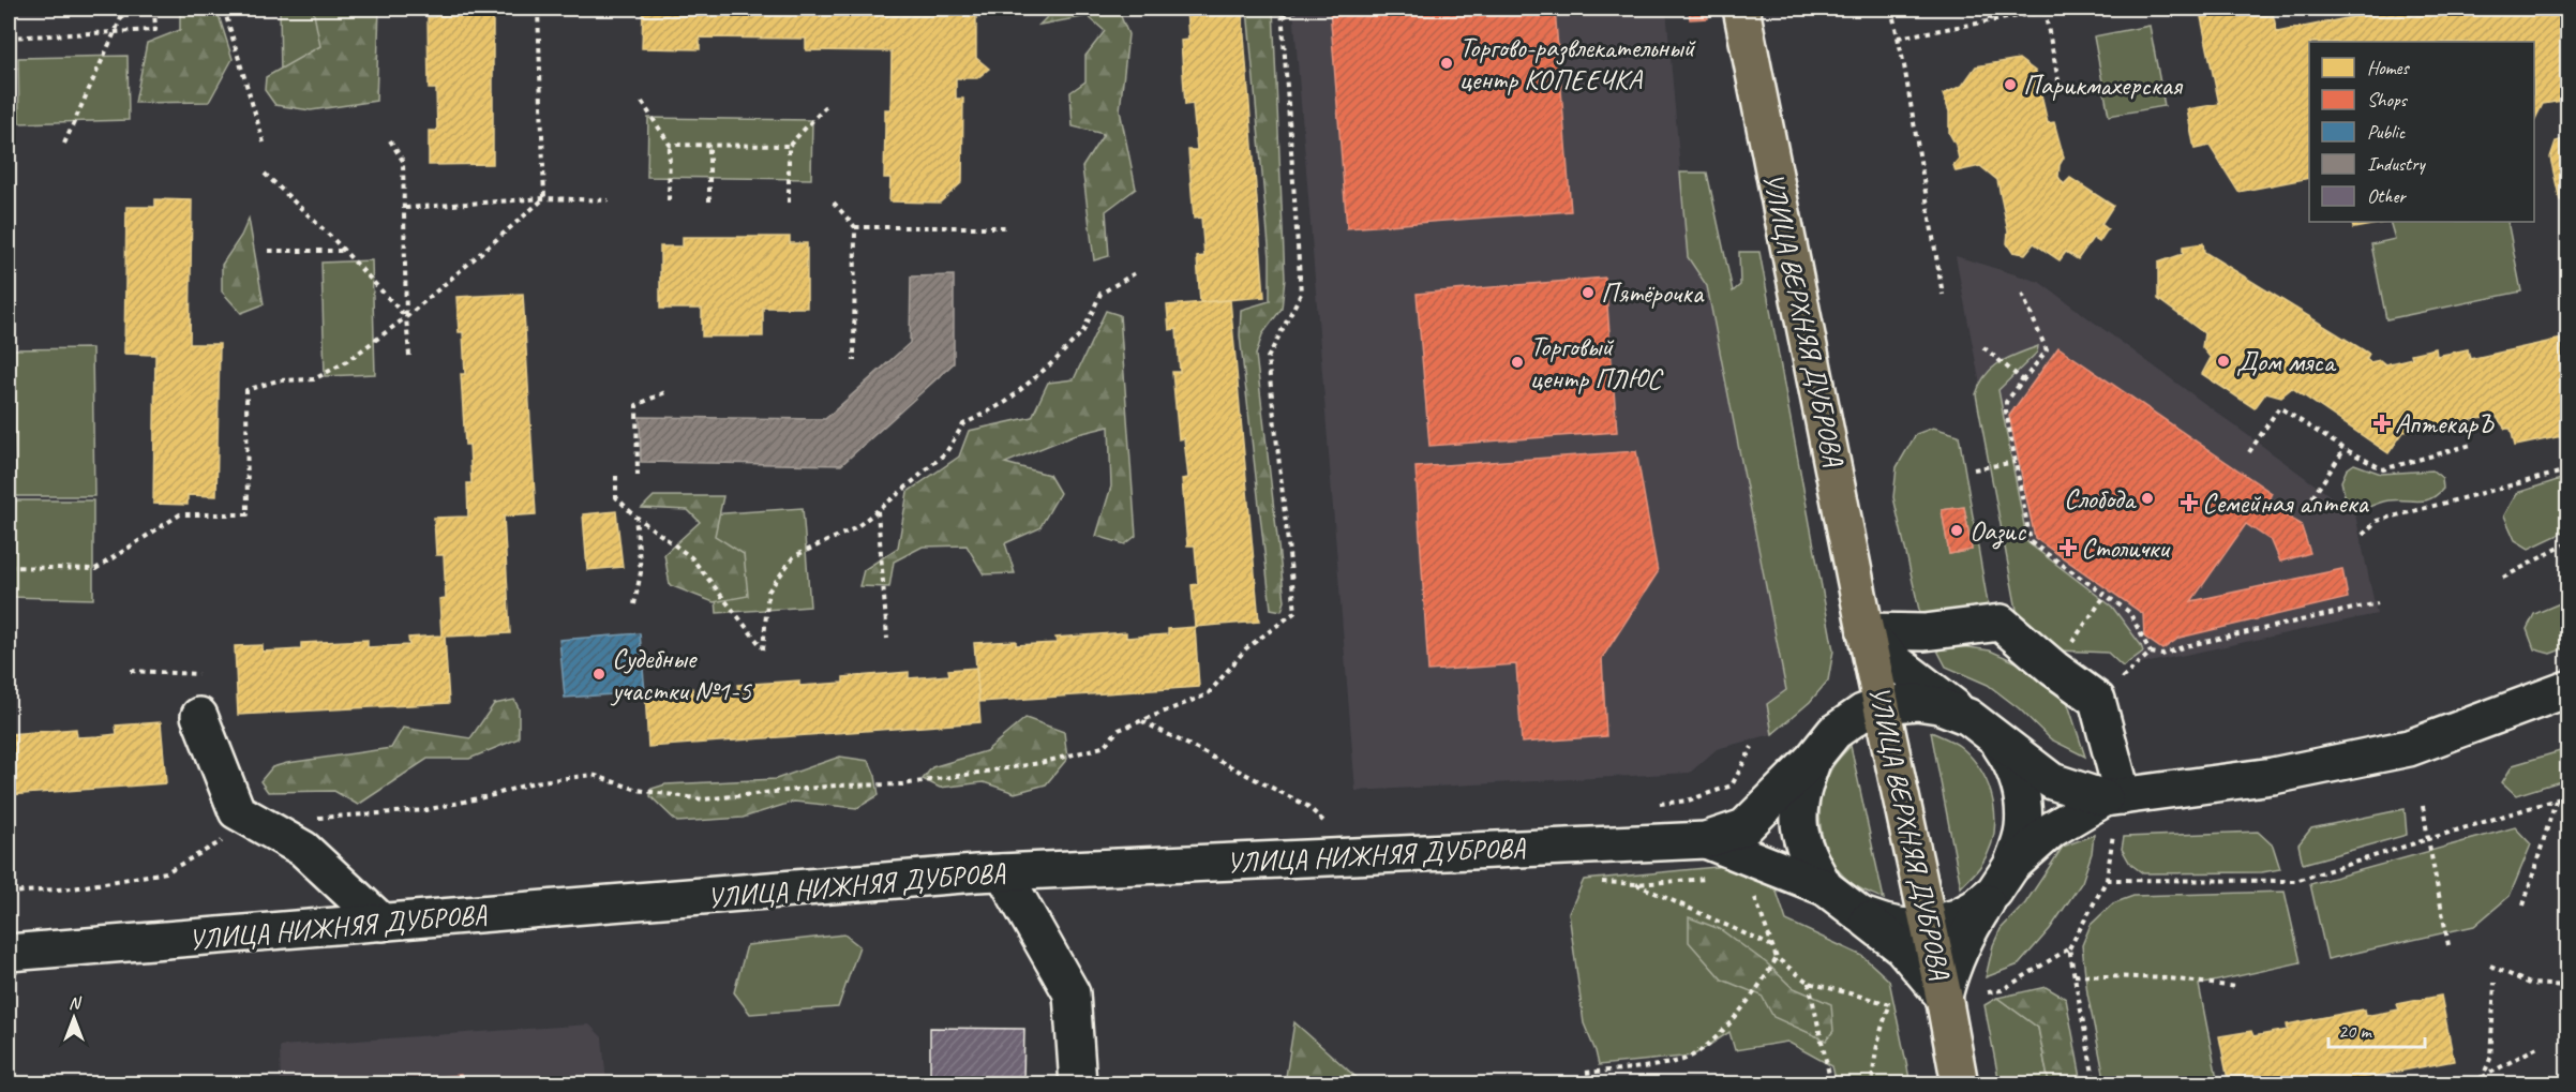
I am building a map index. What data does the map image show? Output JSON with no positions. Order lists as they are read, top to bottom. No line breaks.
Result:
{"streets":{"main road":["УЛИЦА ВЕРХНЯЯ ДУБРОВА"],"street":["УЛИЦА НИЖНЯЯ ДУБРОВА"]},"crossings":[["УЛИЦА ВЕРХНЯЯ ДУБРОВА","УЛИЦА НИЖНЯЯ ДУБРОВА"]],"places":{"other":["Торгово-развлекательный центр КОПЕЕЧКА","Парикмахерская","Пятёрочка","Дом мяса","Торговый центр ПЛЮС","Слобода","Оазис","Судебные участки №1-5"],"health":["АптекарЪ","Семейная аптека","Столички"]},"legend":["Homes","Shops","Public","Industry","Other"],"scale_bar":"20 m","north":"top"}
